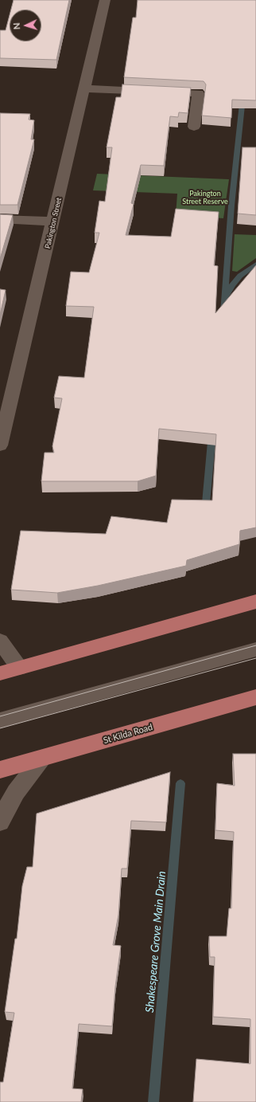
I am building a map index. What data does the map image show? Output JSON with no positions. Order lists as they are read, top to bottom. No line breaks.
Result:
{"streets":{"highway":["St Kilda Road"],"street":["Pakington Street"]},"water":["Shakespeare Grove Main Drain"],"parks":["Pakington Street Reserve"],"north":"left"}
